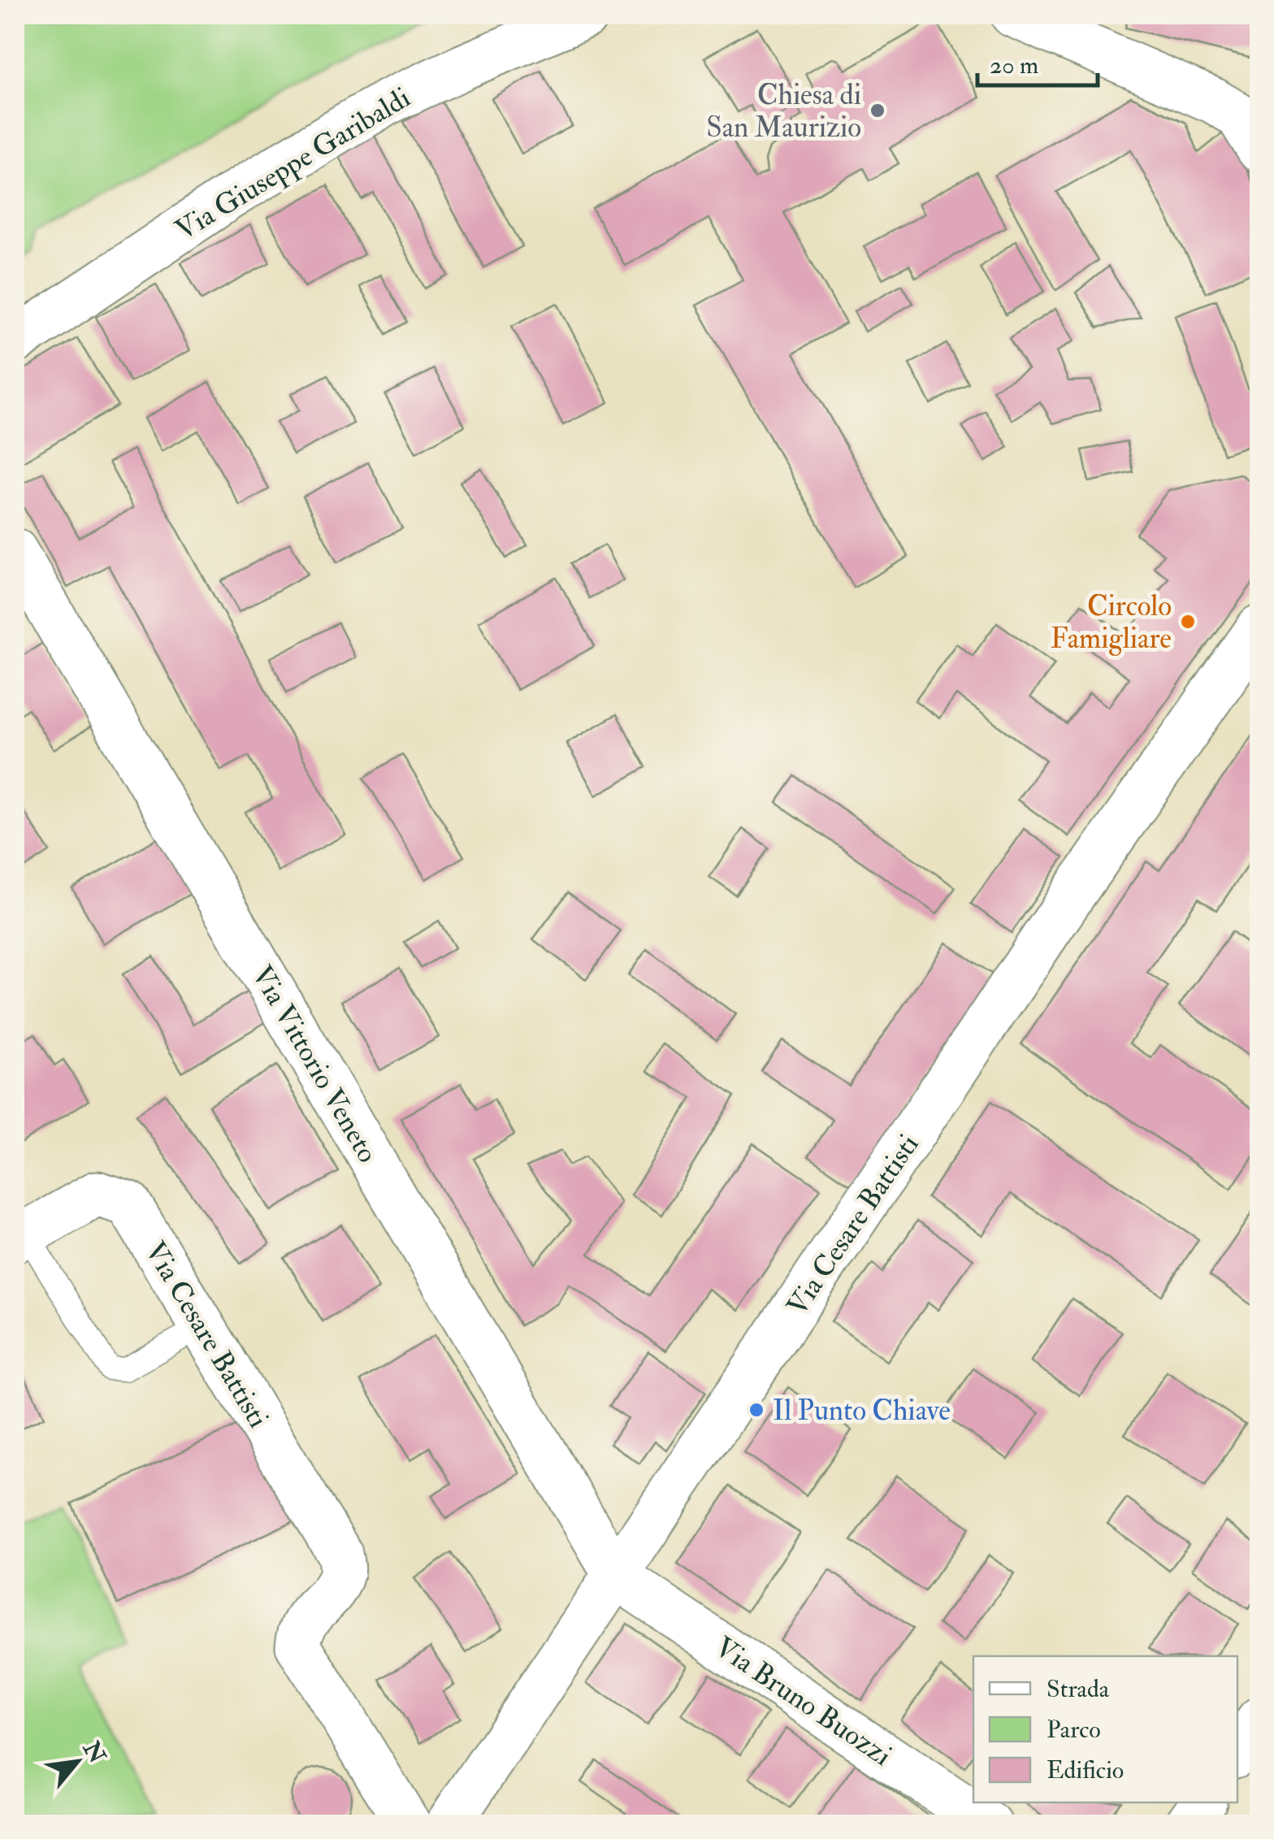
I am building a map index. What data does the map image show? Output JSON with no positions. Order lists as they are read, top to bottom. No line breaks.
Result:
{"streets":{"street":["Via Giuseppe Garibaldi","Via Vittorio Veneto","Via Cesare Battisti","Via Bruno Buozzi"]},"crossings":[["Via Vittorio Veneto","Via Cesare Battisti"],["Via Vittorio Veneto","Via Bruno Buozzi"],["Via Cesare Battisti","Via Bruno Buozzi"]],"places":["Chiesa di San Maurizio","Circolo Famigliare","Il Punto Chiave"],"legend":["Strada","Parco","Edificio"],"scale_bar":"20 m","north":"top right"}
